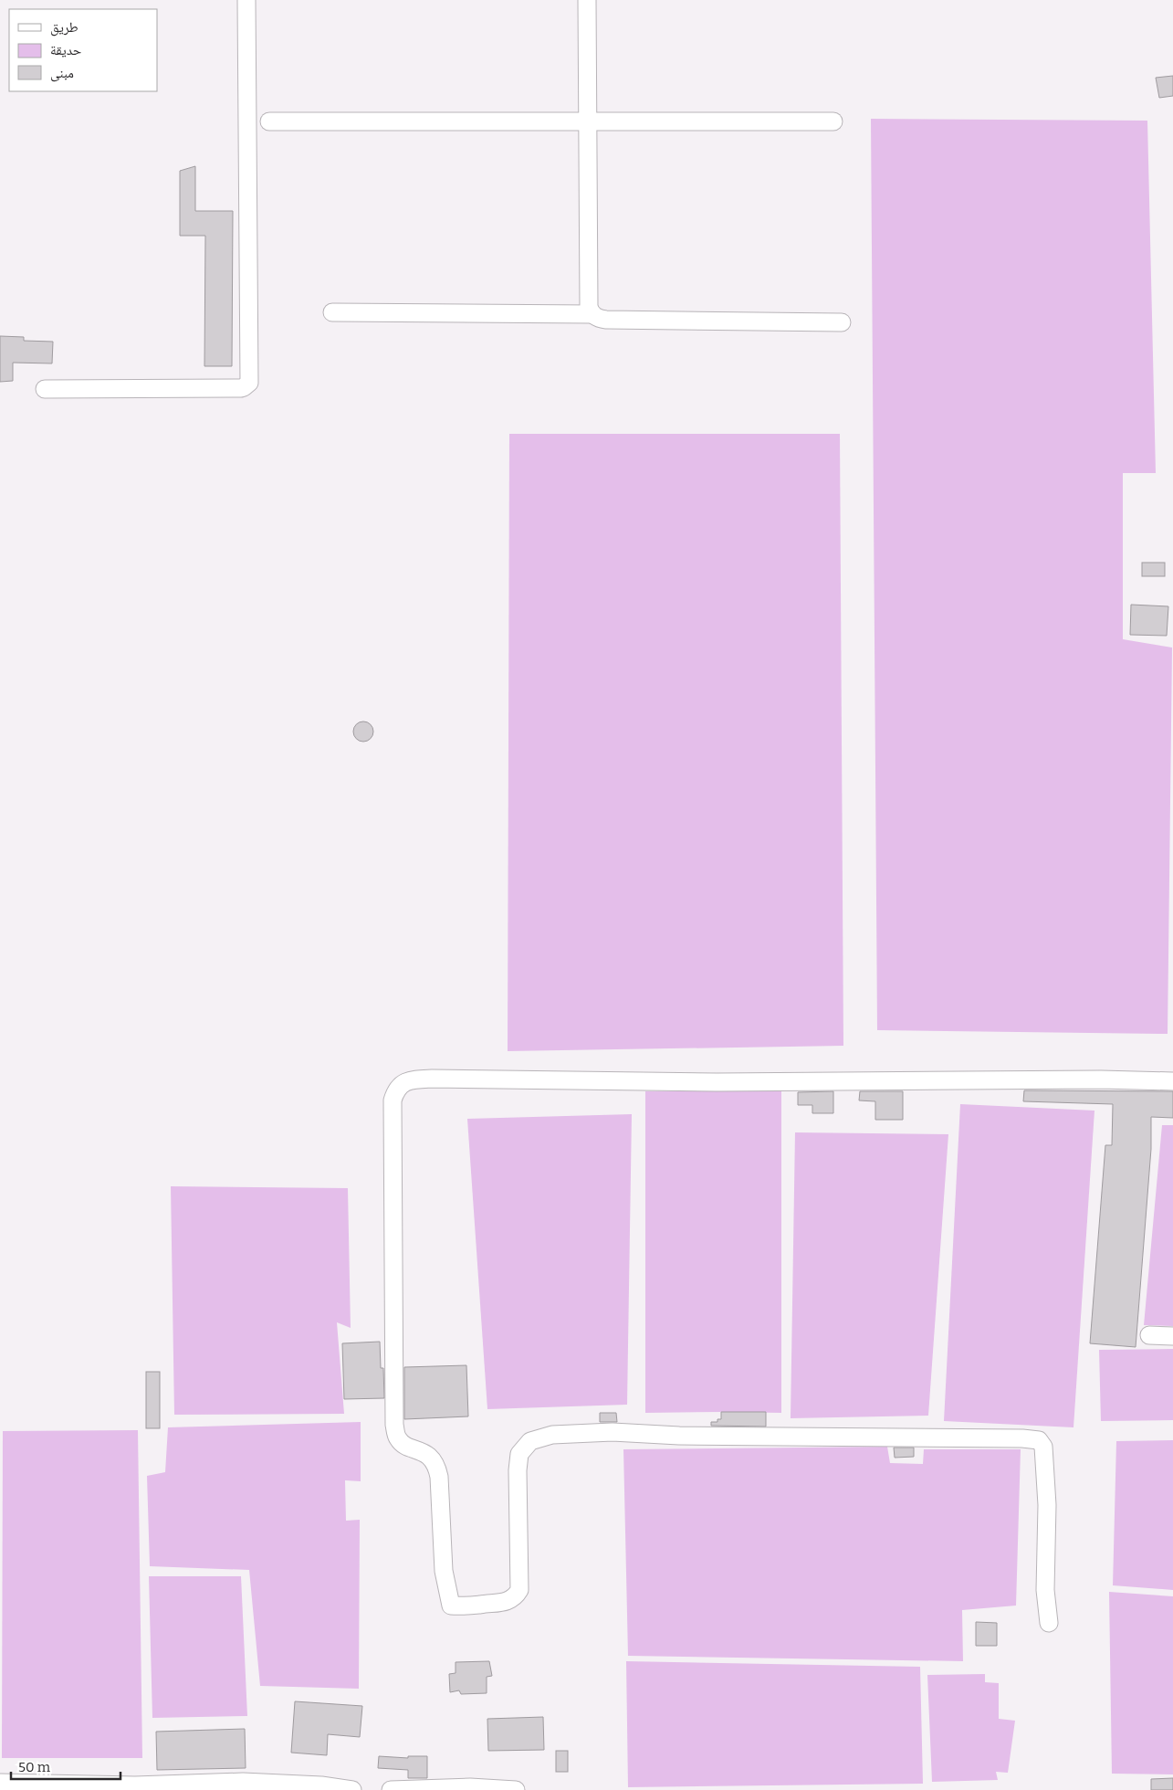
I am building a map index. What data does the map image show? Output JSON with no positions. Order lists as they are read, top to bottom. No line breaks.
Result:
{"legend":["طريق","حديقة","مبنى"],"scale_bar":"50 m"}
